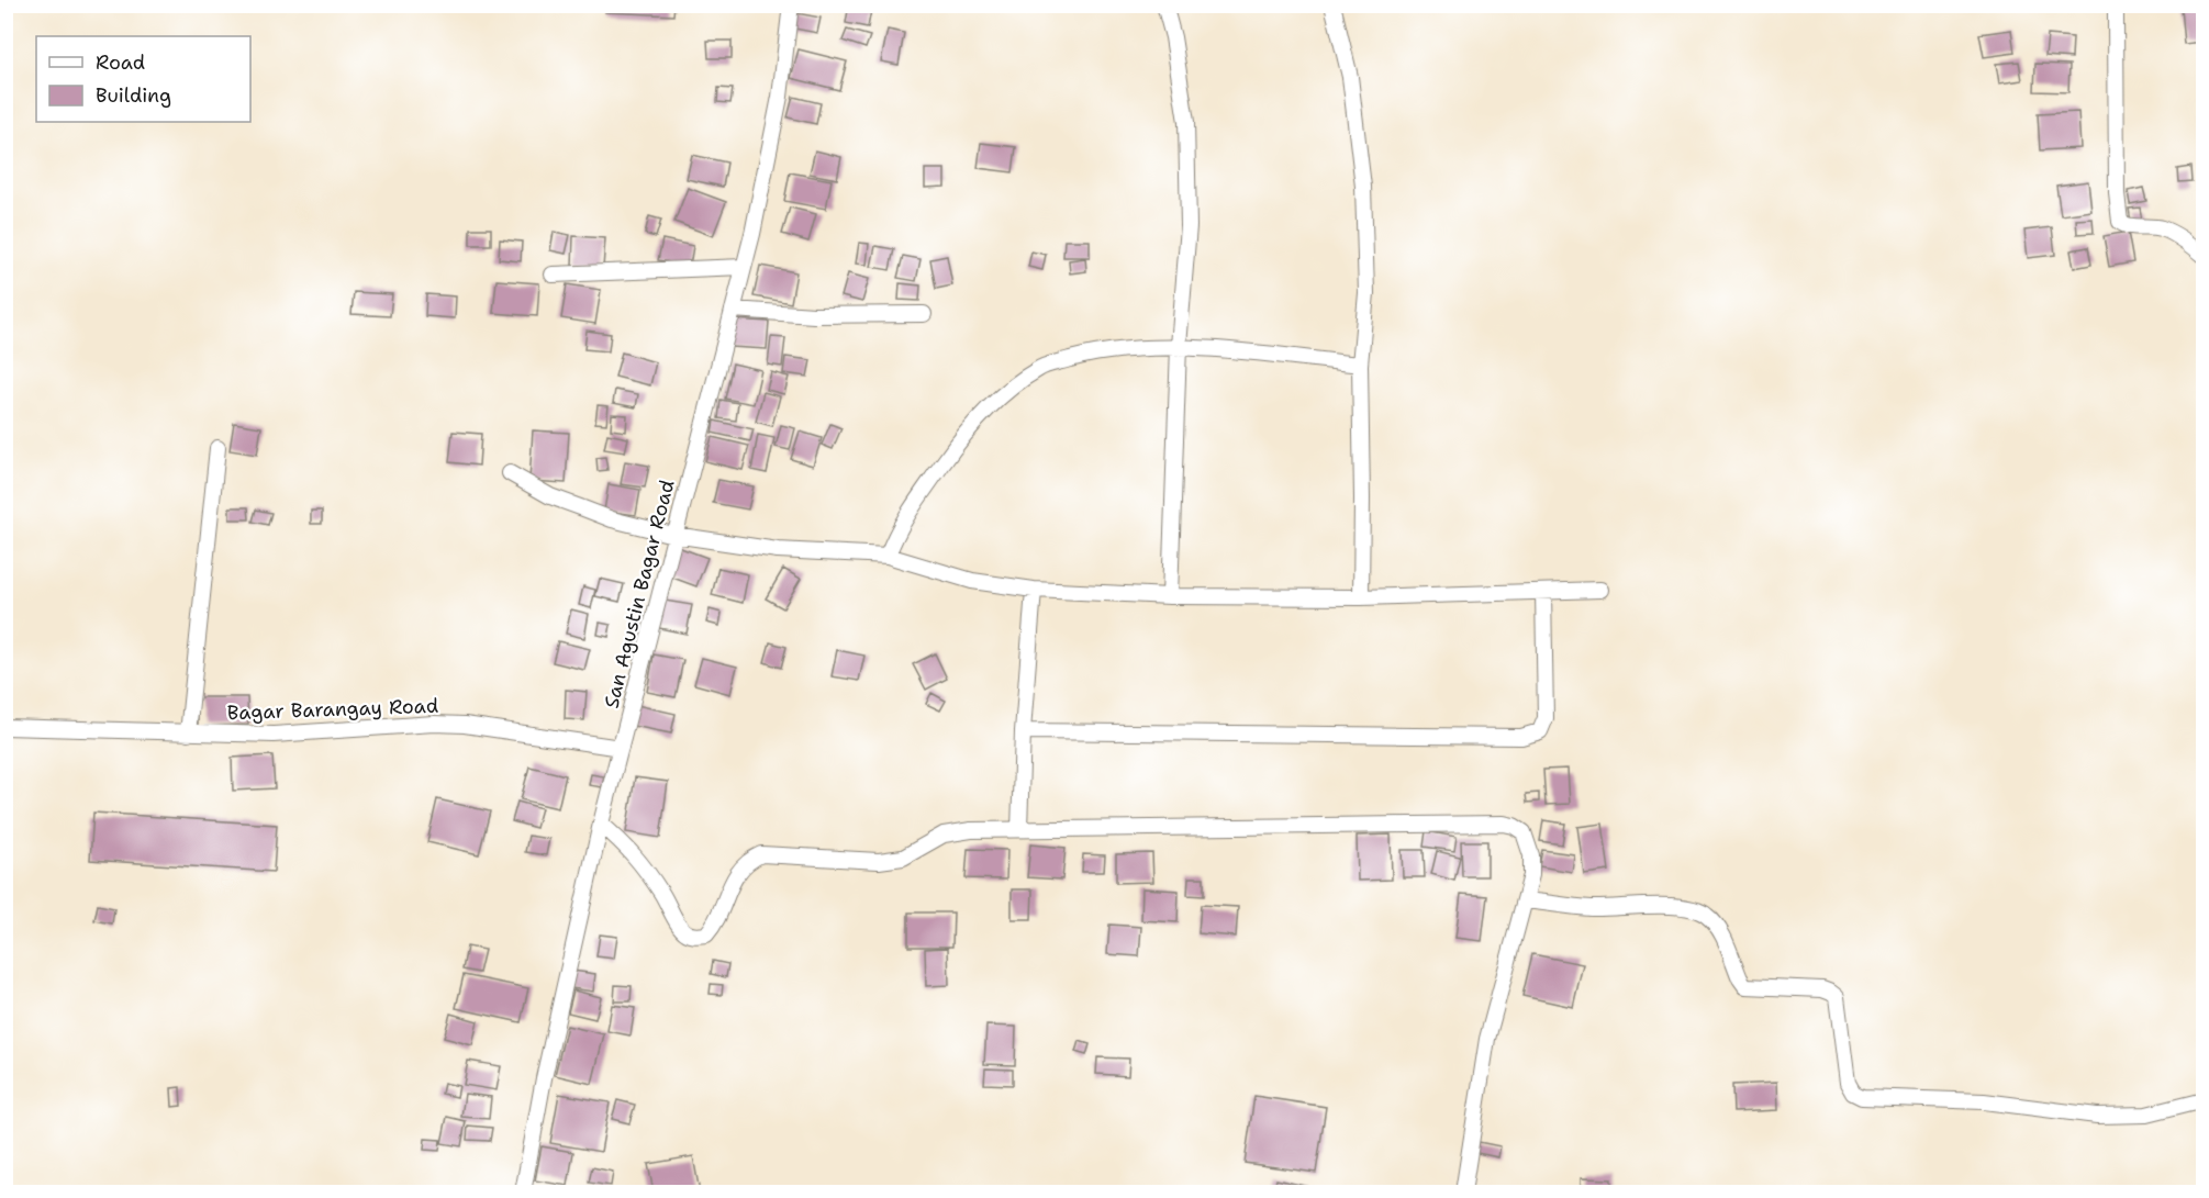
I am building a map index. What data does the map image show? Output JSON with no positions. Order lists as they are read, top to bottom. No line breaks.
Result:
{"streets":{"street":["San Agustin Bagar Road","Bagar Barangay Road"]},"crossings":[["San Agustin Bagar Road","Bagar Barangay Road"]],"legend":["Road","Building"]}
